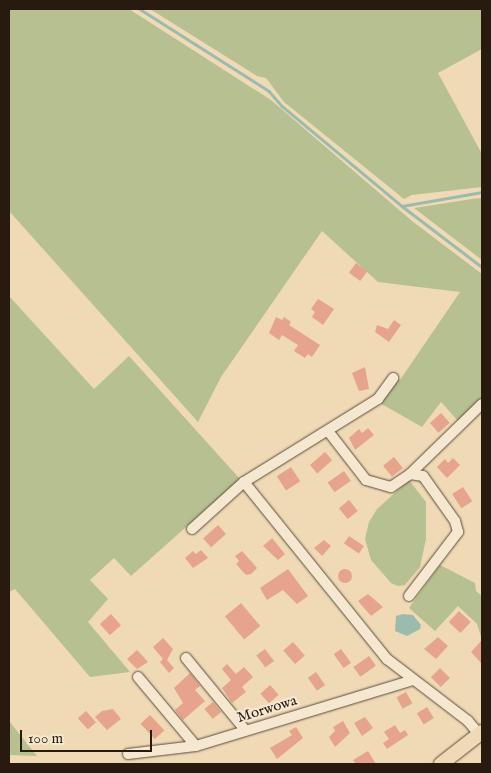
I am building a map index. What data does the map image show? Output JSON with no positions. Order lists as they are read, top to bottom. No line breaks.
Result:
{"streets":{"street":["Morwowa"]},"scale_bar":"100 m"}
